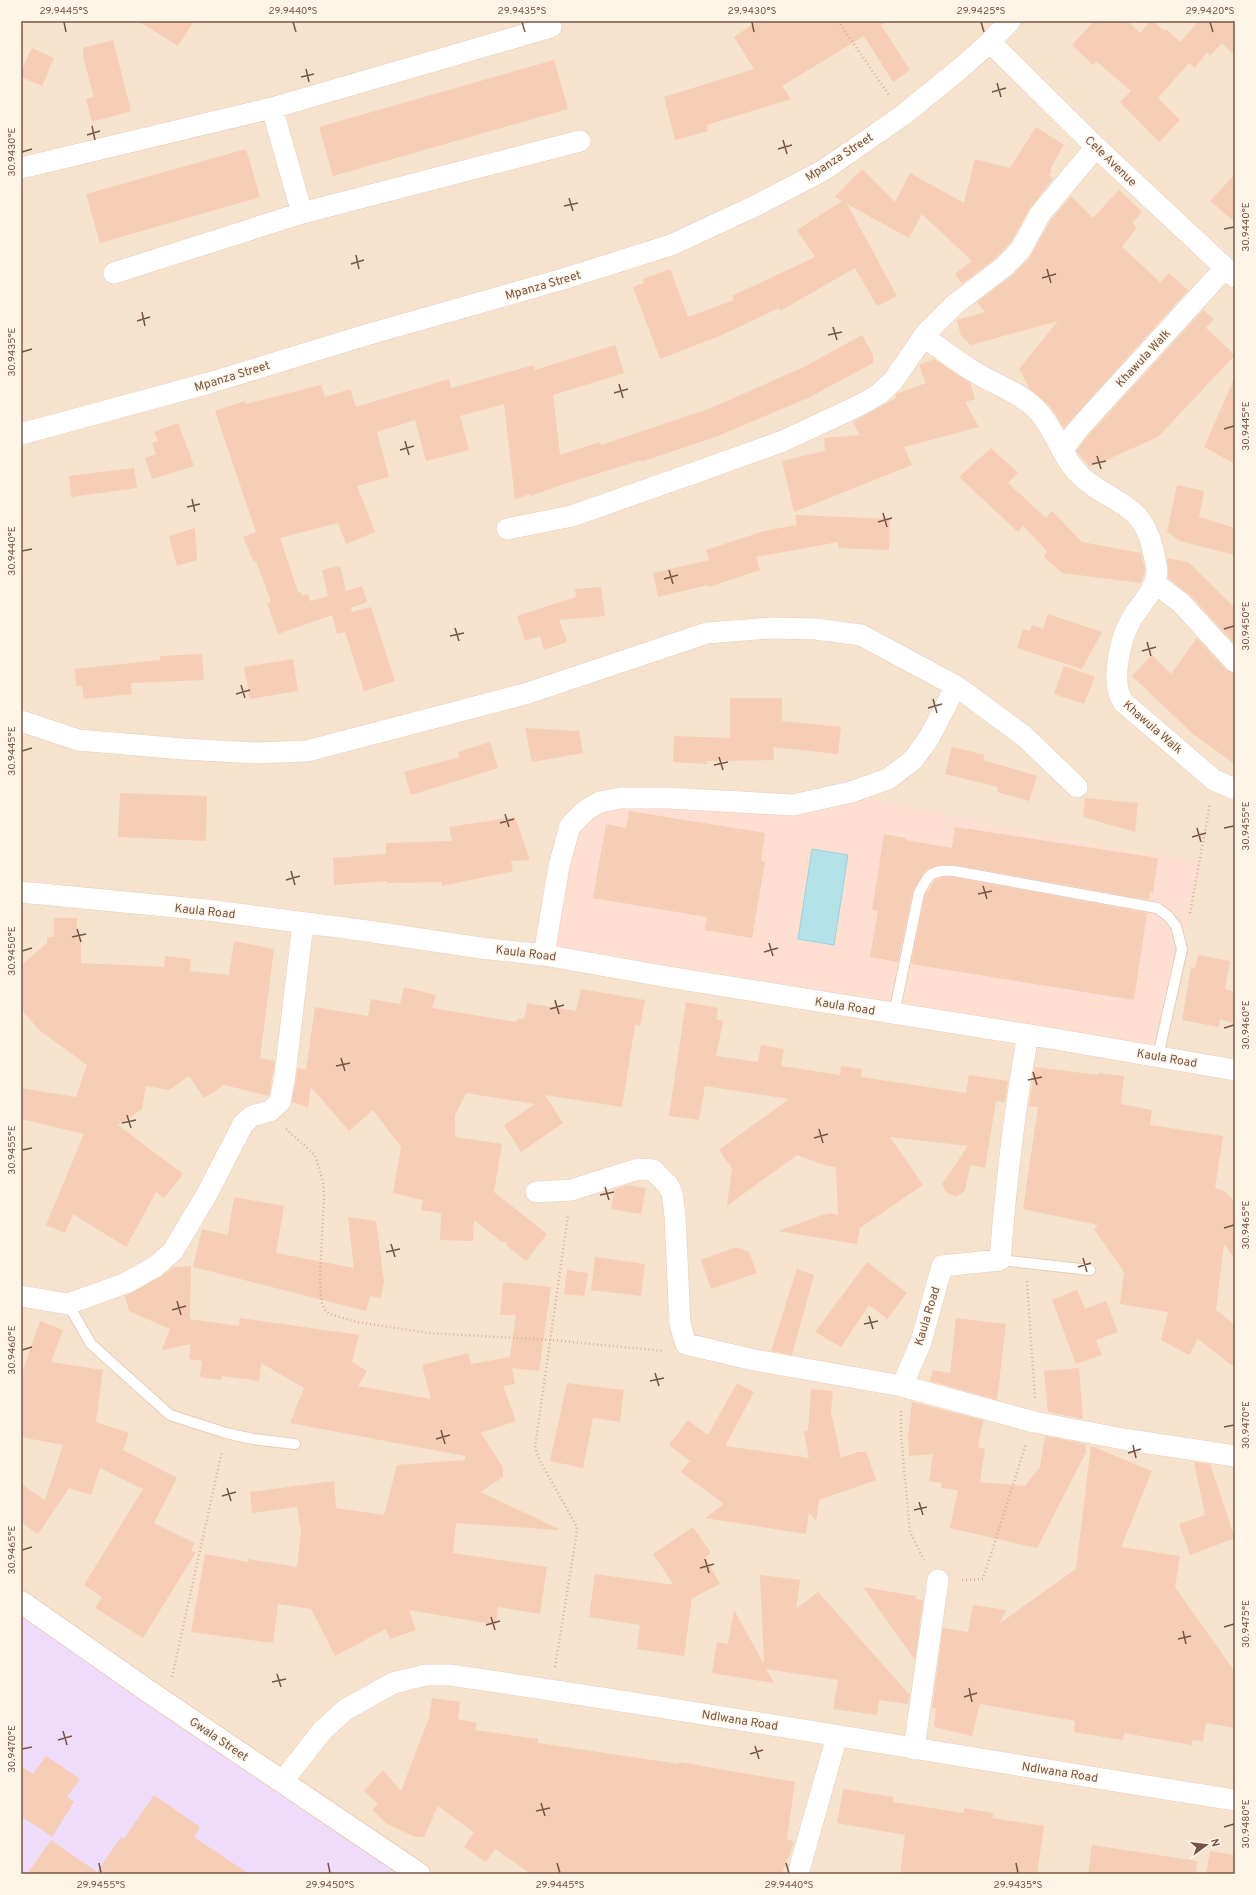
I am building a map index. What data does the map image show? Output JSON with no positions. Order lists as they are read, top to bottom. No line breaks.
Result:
{"streets":{"street":["Mpanza Street","Cele Avenue","Khawula Walk","Kaula Road","Ndlwana Road","Gwala Street"]},"crossings":[["Mpanza Street","Cele Avenue"],["Cele Avenue","Khawula Walk"],["Ndlwana Road","Gwala Street"]],"north":"right","coordinates":["29.9445°S","29.9440°S","29.9435°S","29.9430°S","29.9425°S","29.9420°S","30.9430°E","30.9440°E","30.9435°E","30.9445°E","30.9450°E","30.9455°E","30.9460°E","30.9465°E","30.9470°E","30.9475°E","30.9480°E","29.9455°S","29.9450°S"]}
